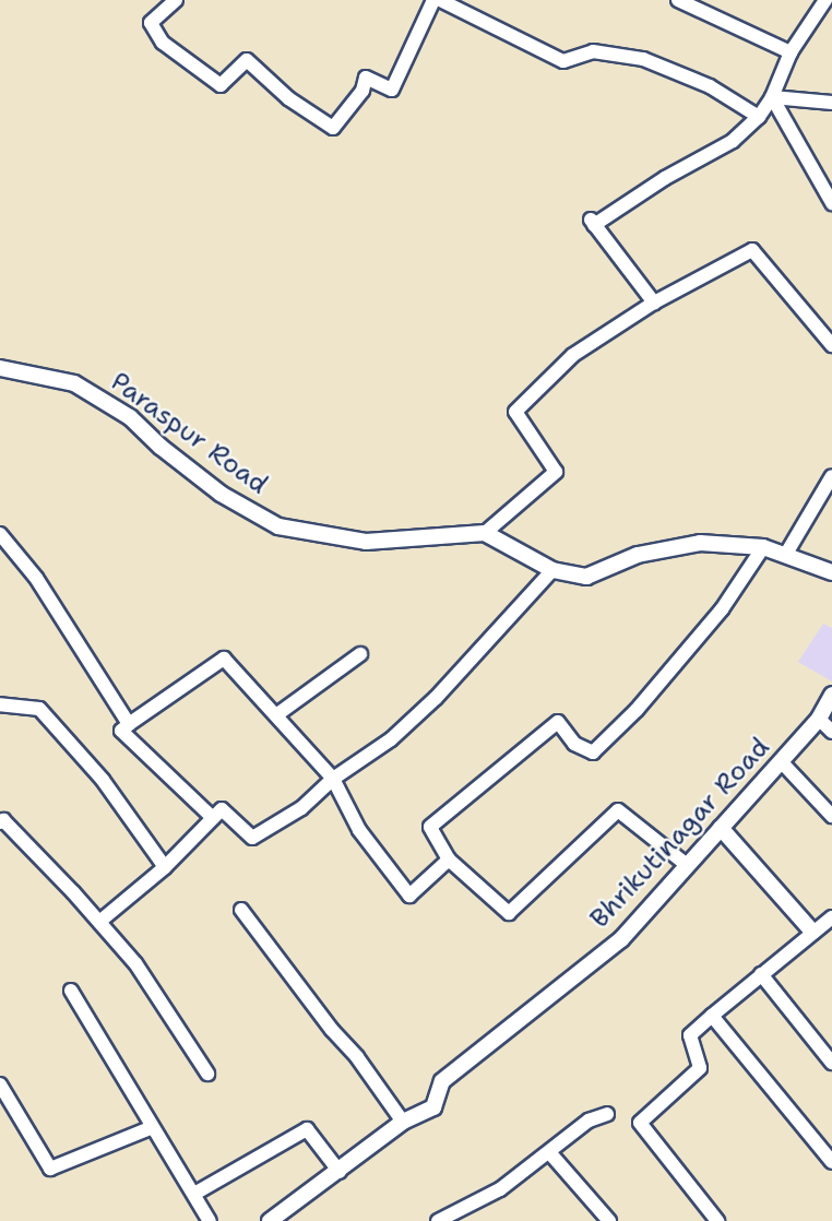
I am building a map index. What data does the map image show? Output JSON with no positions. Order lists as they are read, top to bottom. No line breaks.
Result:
{"streets":{"street":["Paraspur Road","Bhrikutinagar Road"]}}
